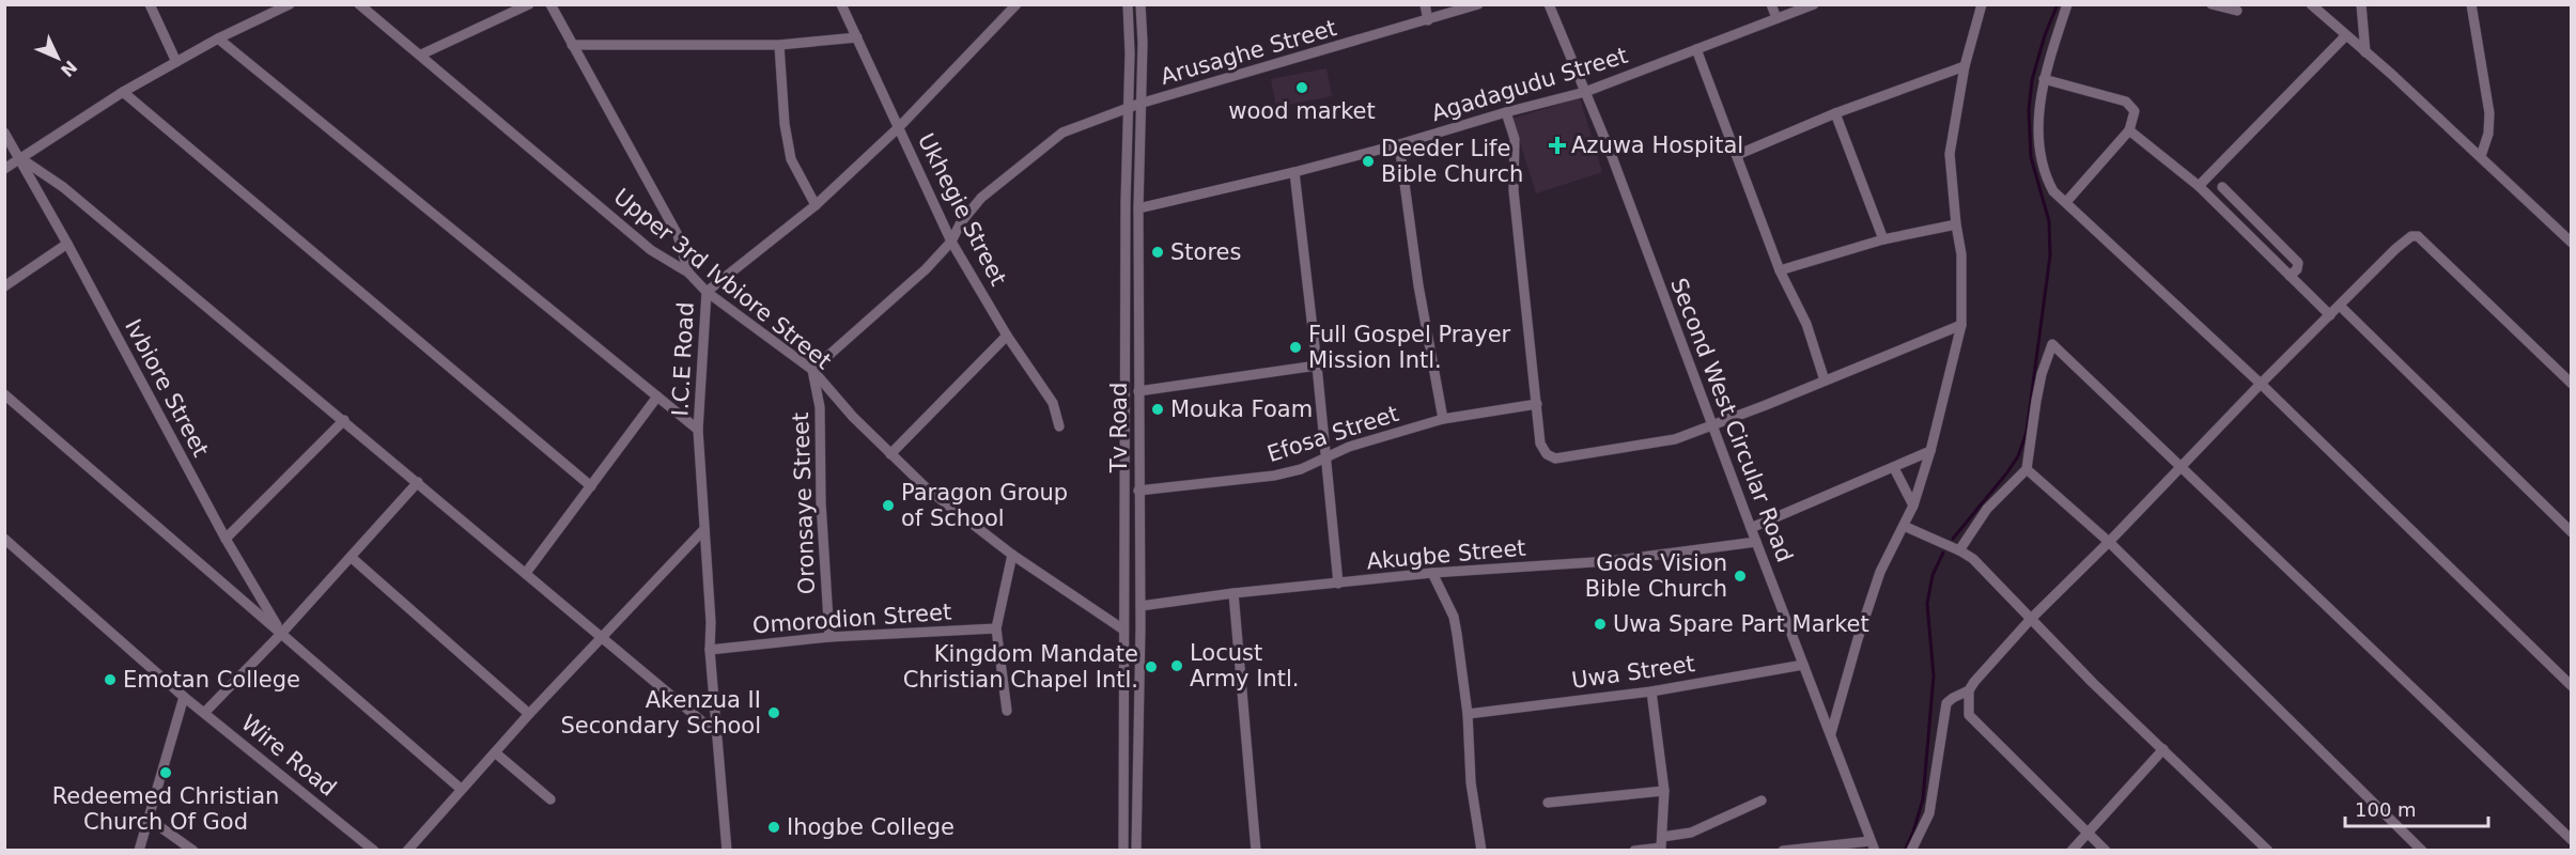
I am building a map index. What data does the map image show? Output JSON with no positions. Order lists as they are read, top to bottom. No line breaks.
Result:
{"streets":{"street":["Arusaghe Street","Agadagudu Street","Ukhegie Street","Upper 3rd Ivbiore Street","I.C.E Road","Ivbiore Street","Second West Circular Road","Tv Road","Efosa Street","Oronsaye Street","Akugbe Street","Omorodion Street","Uwa Street","Wire Road"]},"crossings":[["Arusaghe Street","Ukhegie Street"],["Arusaghe Street","Upper 3rd Ivbiore Street"],["Arusaghe Street","Tv Road"],["Arusaghe Street","Oronsaye Street"],["Agadagudu Street","Second West Circular Road"],["Agadagudu Street","Tv Road"],["Ukhegie Street","I.C.E Road"],["Upper 3rd Ivbiore Street","I.C.E Road"],["Upper 3rd Ivbiore Street","Tv Road"],["Upper 3rd Ivbiore Street","Oronsaye Street"],["I.C.E Road","Omorodion Street"],["Second West Circular Road","Akugbe Street"],["Second West Circular Road","Uwa Street"],["Tv Road","Efosa Street"],["Tv Road","Akugbe Street"],["Oronsaye Street","Omorodion Street"]],"places":{"other":["wood market","Deeder Life Bible Church","Stores","Full Gospel Prayer Mission Intl.","Mouka Foam","Paragon Group of School","Gods Vision Bible Church","Uwa Spare Part Market","Locust Army Intl.","Kingdom Mandate Christian Chapel Intl.","Emotan College","Akenzua II Secondary School","Redeemed Christian Church Of God","Ihogbe College"],"health":["Azuwa Hospital"]},"scale_bar":"100 m","north":"bottom right"}
